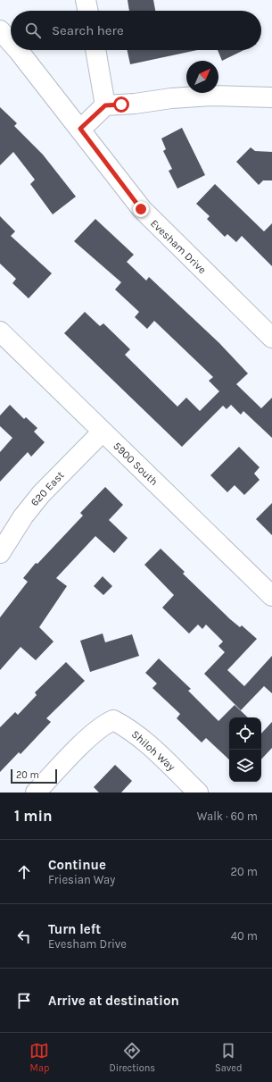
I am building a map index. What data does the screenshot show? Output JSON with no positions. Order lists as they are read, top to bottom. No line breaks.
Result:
{"streets":{"street":["Evesham Drive","5900 South","620 East","Shiloh Way"]},"crossings":[["5900 South","620 East"]],"scale_bar":"20 m","north":"top right","page":{"search":"Search here","scale":"20 m","heading":["1 min","Walk · 60 m"],"list":[["Continue","Friesian Way","20 m"],["Turn left","Evesham Drive","40 m"],"Arrive at destination"],"nav":["Map","Directions","Saved"]}}
